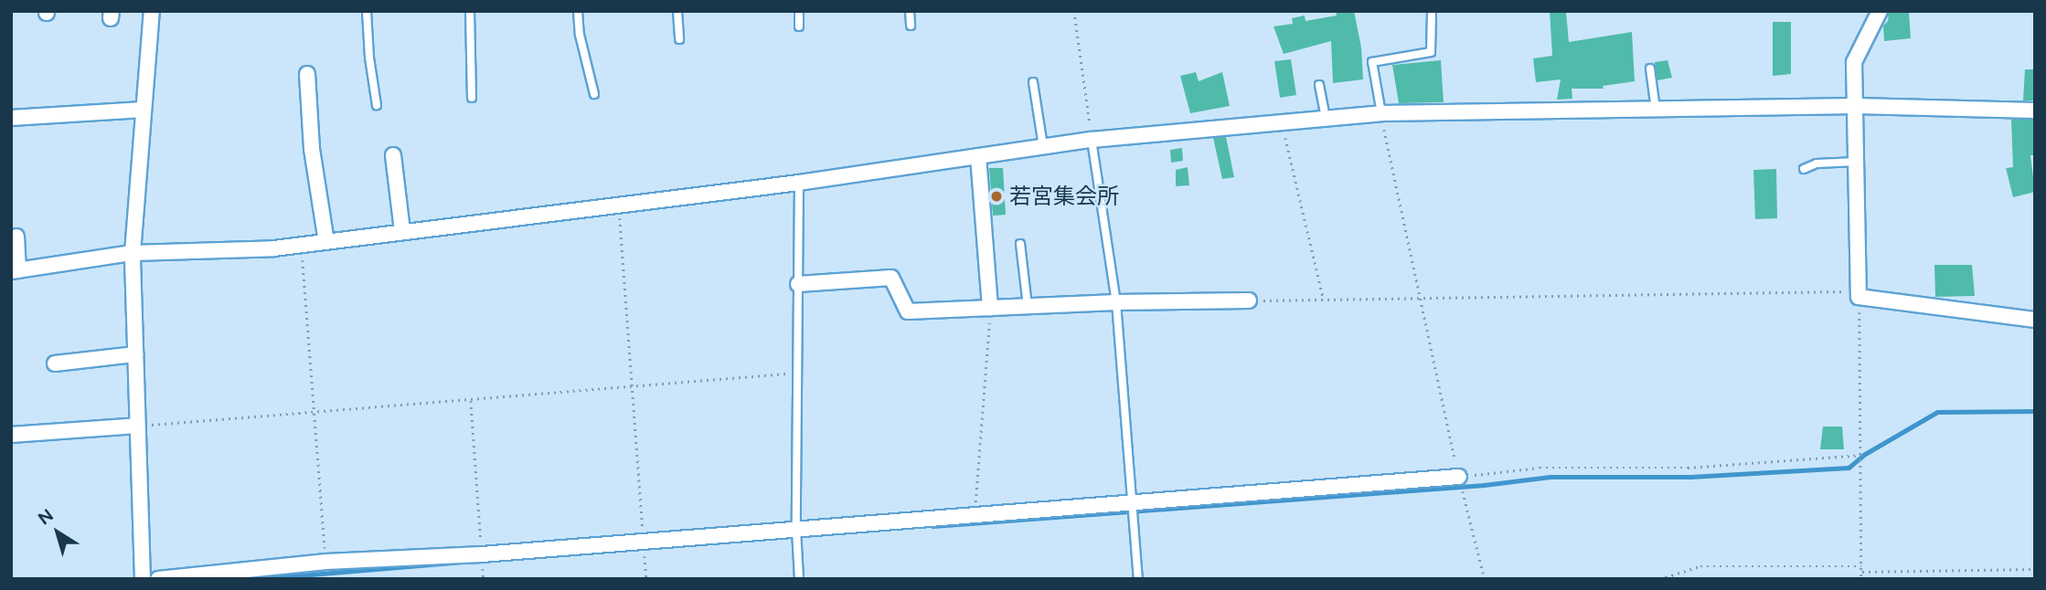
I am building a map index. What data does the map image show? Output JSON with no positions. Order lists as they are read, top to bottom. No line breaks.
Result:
{"places":["若宮集会所"],"north":"top left"}
